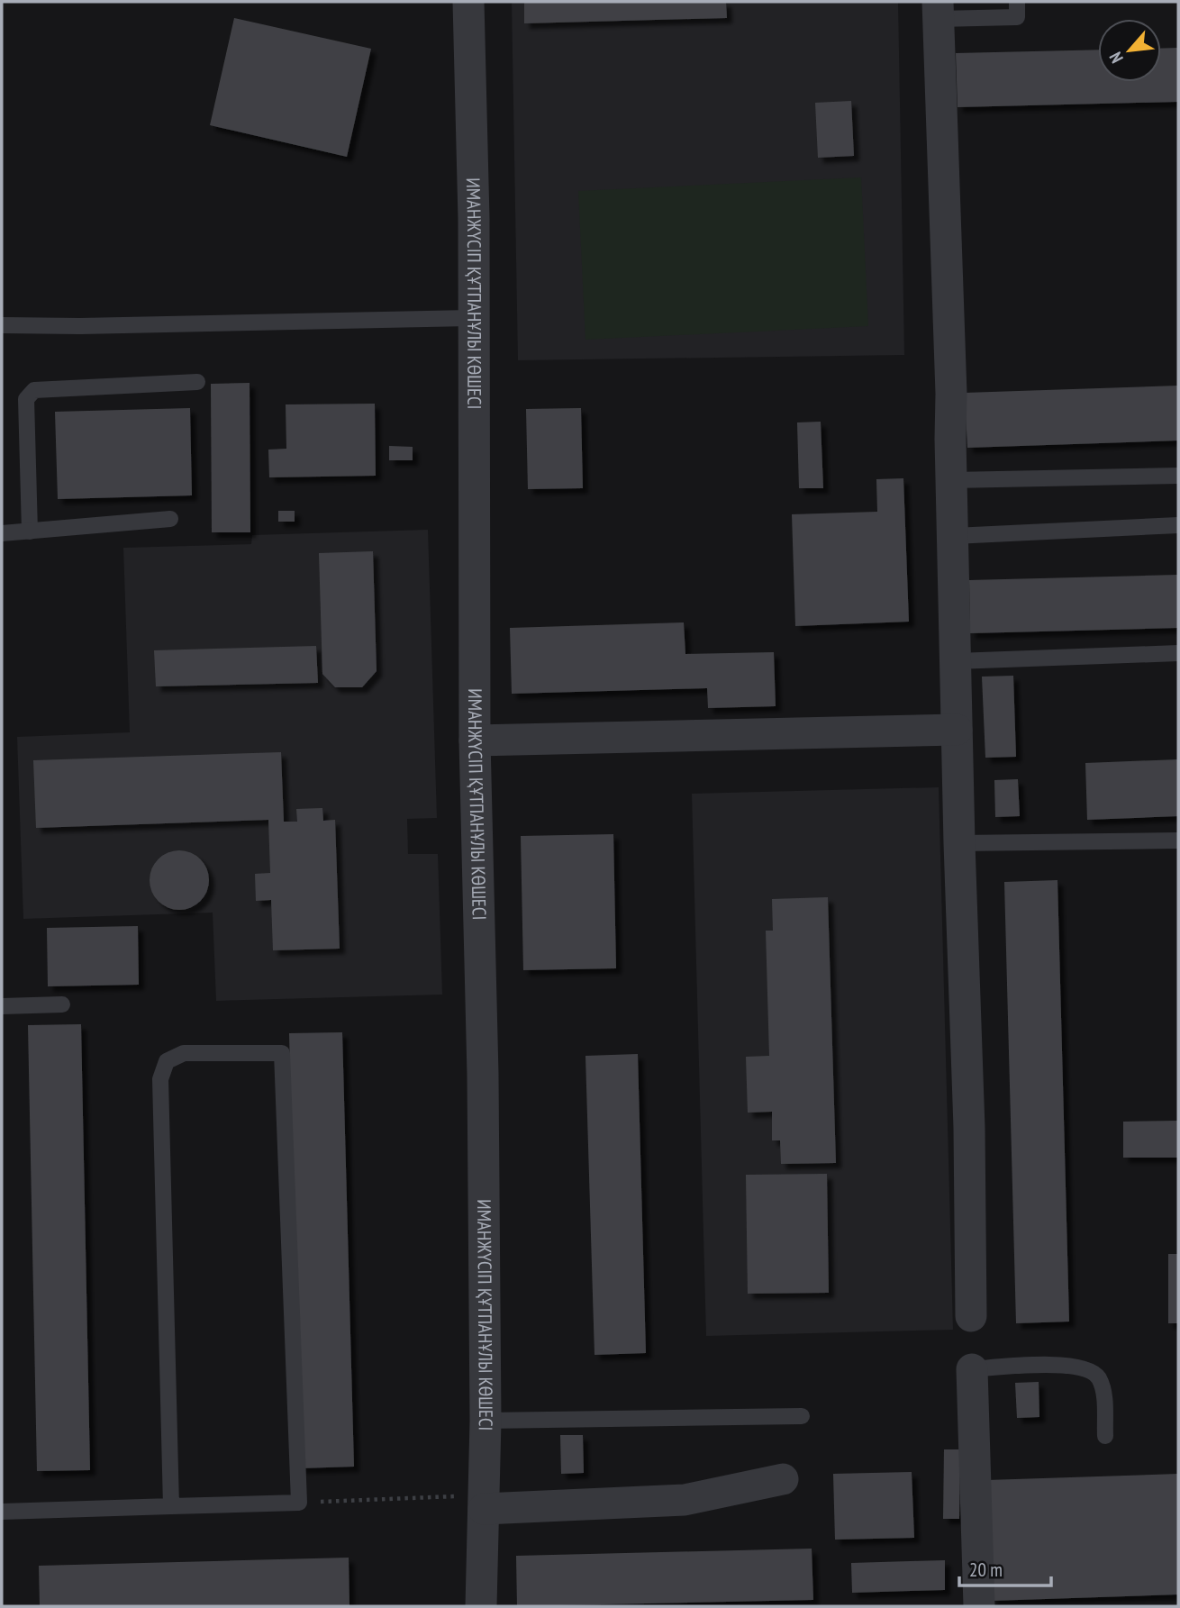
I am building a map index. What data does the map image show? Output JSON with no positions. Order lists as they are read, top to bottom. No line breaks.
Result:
{"streets":{"street":["ИМАНЖҮСІП ҚҰТПАНҰЛЫ КӨШЕСІ"]},"scale_bar":"20 m","north":"bottom left"}
